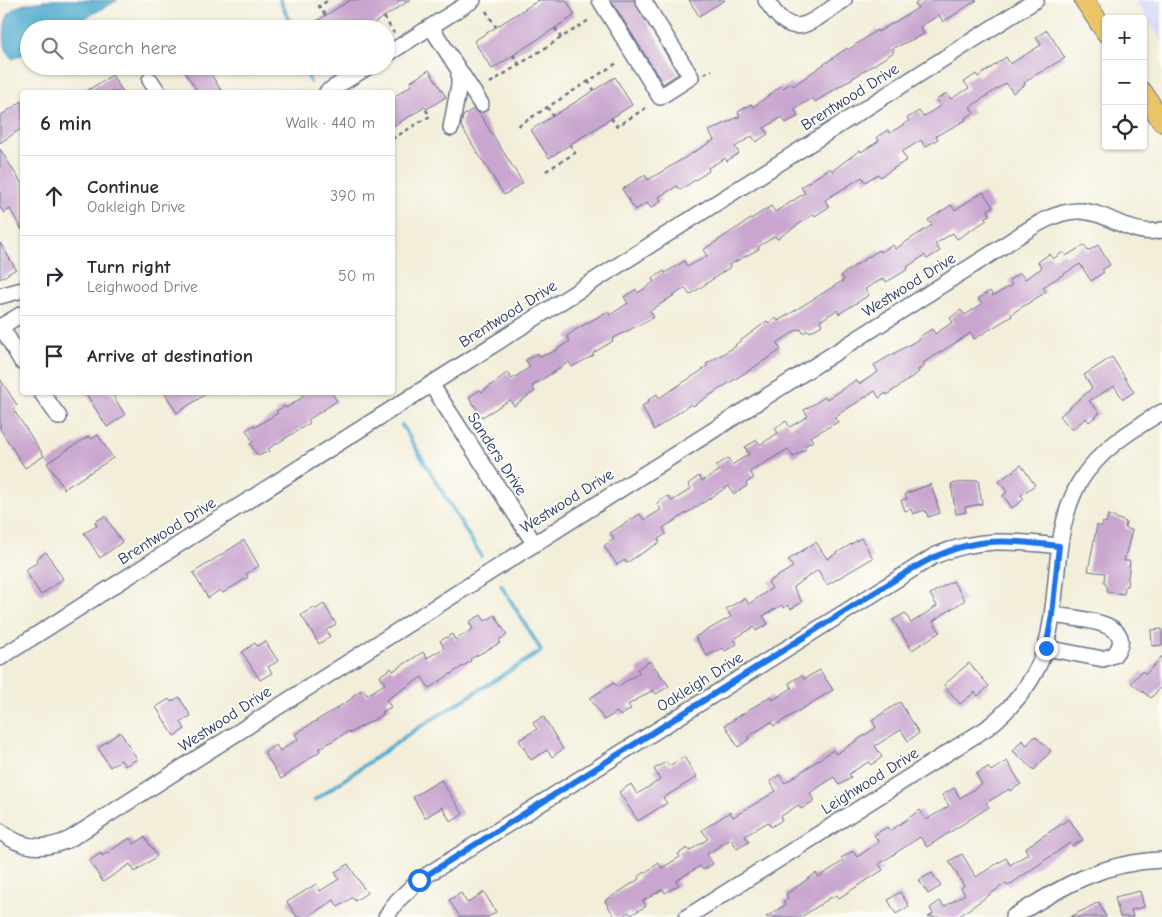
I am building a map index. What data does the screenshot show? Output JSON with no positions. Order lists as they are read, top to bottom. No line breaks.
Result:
{"streets":{"street":["Brentwood Drive","Westwood Drive","Sanders Drive","Oakleigh Drive","Leighwood Drive"]},"crossings":[["Brentwood Drive","Sanders Drive"],["Westwood Drive","Sanders Drive"],["Oakleigh Drive","Leighwood Drive"]],"page":{"map_buttons":["+","−"],"search":"Search here","heading":["6 min","Walk · 440 m"],"list":[["Continue","Oakleigh Drive","390 m"],["Turn right","Leighwood Drive","50 m"],"Arrive at destination"]}}
